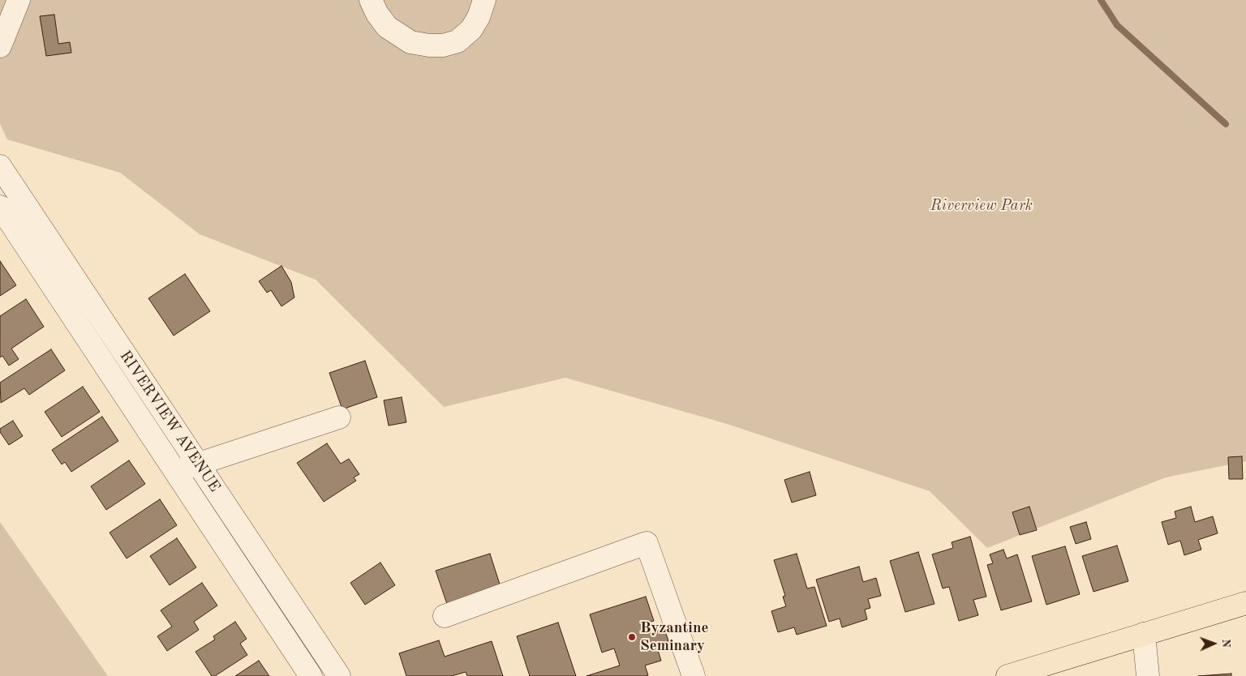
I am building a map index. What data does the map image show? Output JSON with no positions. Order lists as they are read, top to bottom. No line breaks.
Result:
{"streets":{"street":["RIVERVIEW AVENUE"]},"parks":["Riverview Park"],"places":["Byzantine Seminary"],"north":"right"}
